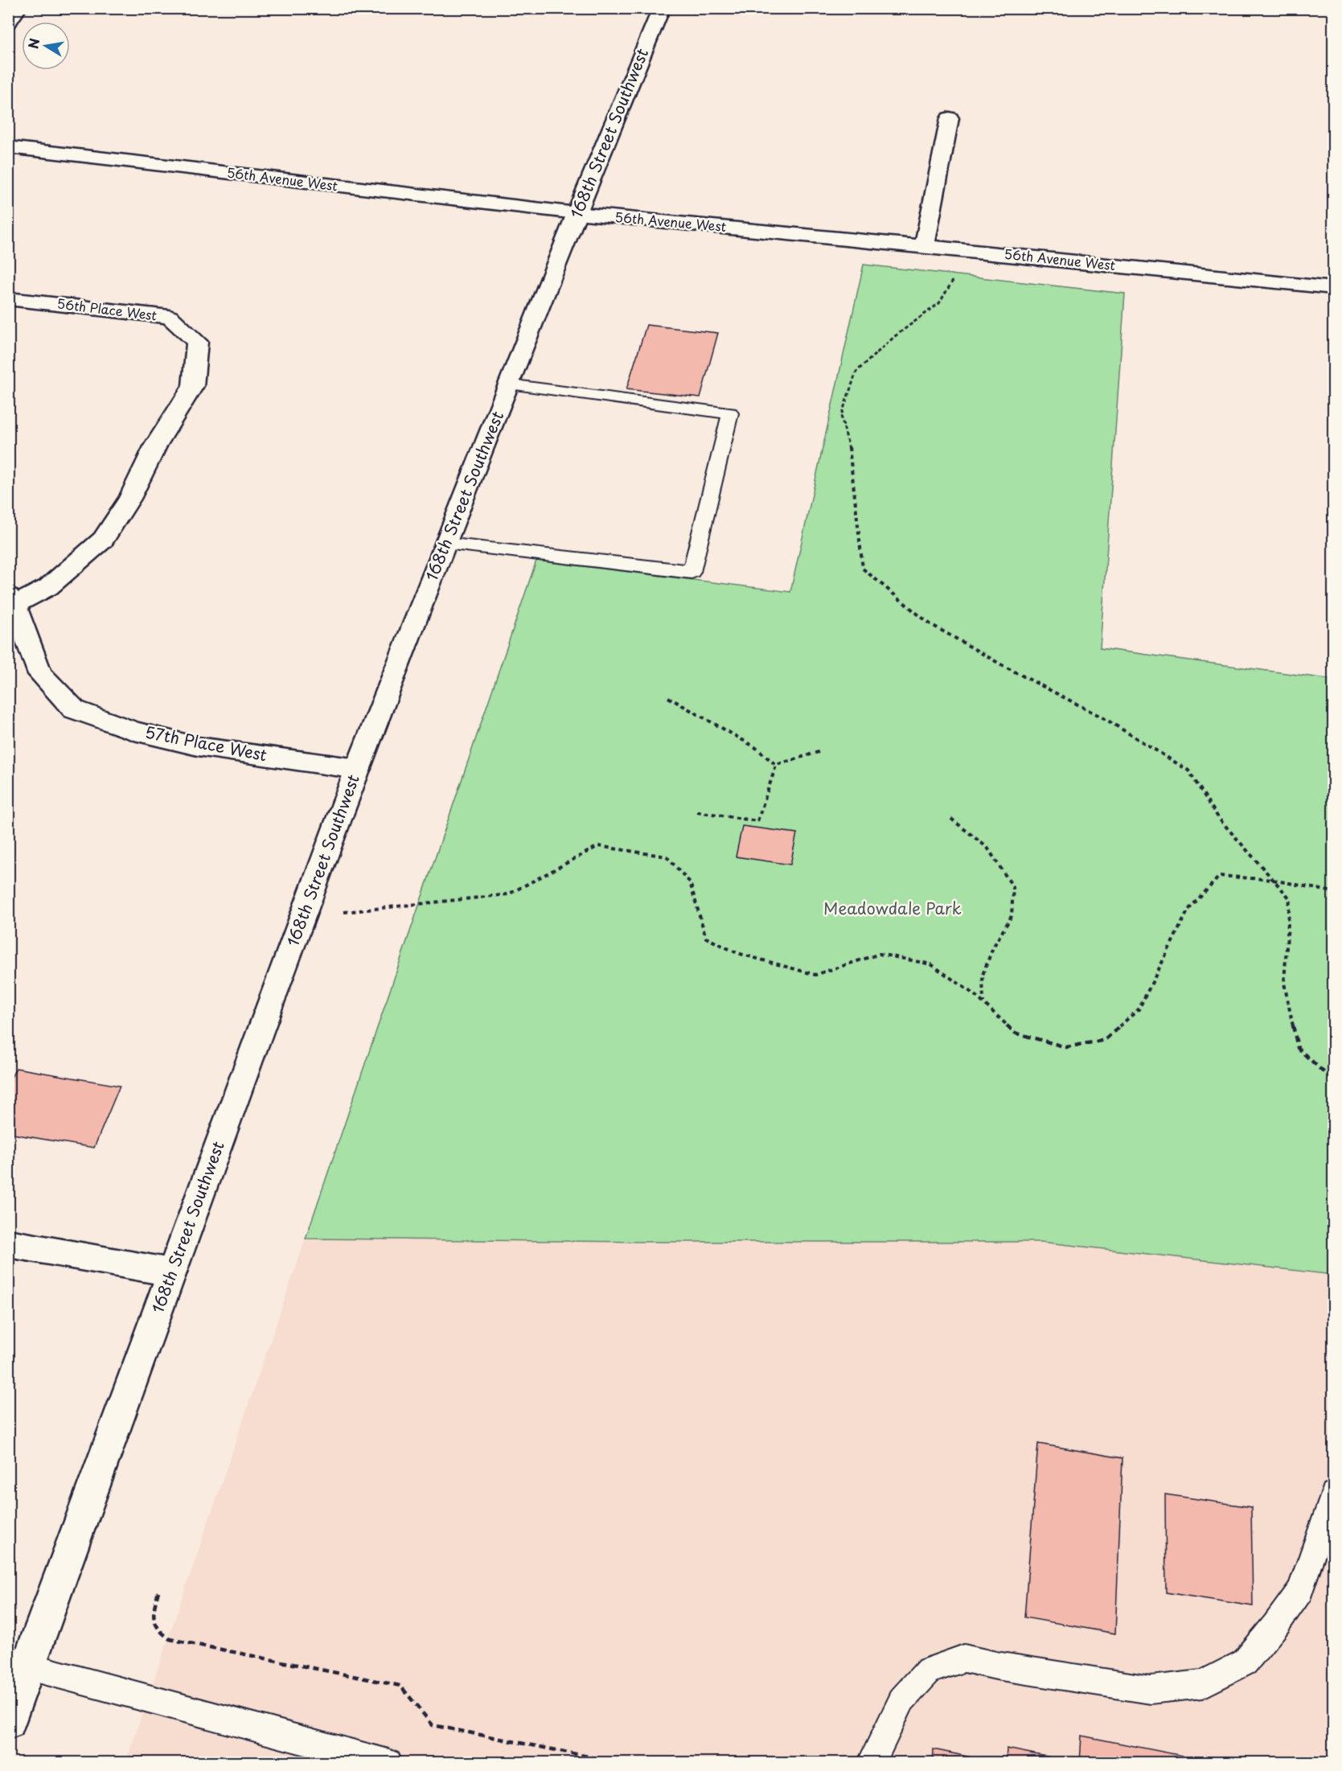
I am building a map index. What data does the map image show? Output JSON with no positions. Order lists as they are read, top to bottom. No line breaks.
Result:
{"streets":{"street":["168th Street Southwest","56th Avenue West","56th Place West","57th Place West"]},"crossings":[["168th Street Southwest","56th Avenue West"],["168th Street Southwest","57th Place West"],["56th Place West","57th Place West"]],"parks":["Meadowdale Park"],"north":"left"}
